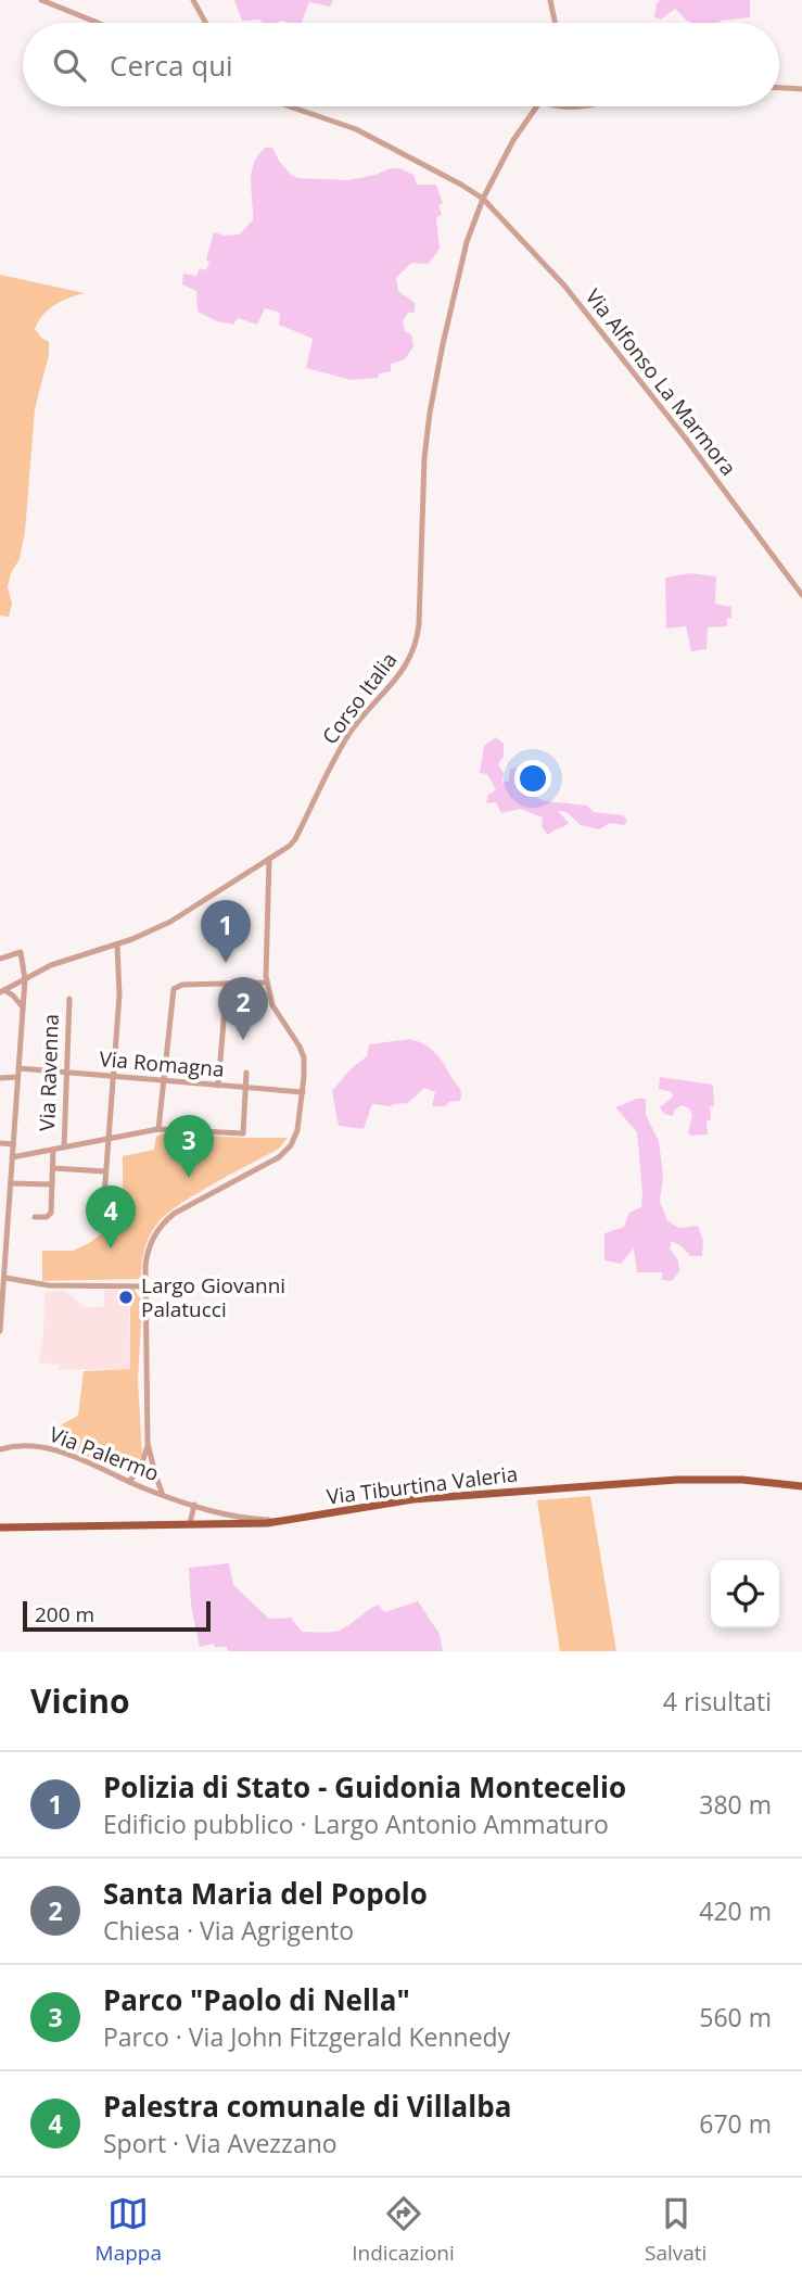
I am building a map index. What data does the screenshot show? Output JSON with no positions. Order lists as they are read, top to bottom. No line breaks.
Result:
{"streets":{"main road":["Via Tiburtina Valeria"],"street":["Via Alfonso La Marmora","Corso Italia","Via Romagna","Via Ravenna","Via Palermo"]},"crossings":[["Via Alfonso La Marmora","Corso Italia"],["Via Romagna","Via Ravenna"],["Via Palermo","Via Tiburtina Valeria"]],"places":["Largo Giovanni Palatucci"],"scale_bar":"200 m","page":{"search":"Cerca qui","pins":["1","2","3","4"],"scale":"200 m","heading":["Vicino","4 risultati"],"list":[{"mark":"1","name":"Polizia di Stato - Guidonia Montecelio","note":"Edificio pubblico · Largo Antonio Ammaturo","value":"380 m"},{"mark":"2","name":"Santa Maria del Popolo","note":"Chiesa · Via Agrigento","value":"420 m"},{"mark":"3","name":"Parco \"Paolo di Nella\"","note":"Parco · Via John Fitzgerald Kennedy","value":"560 m"},{"mark":"4","name":"Palestra comunale di Villalba","note":"Sport · Via Avezzano","value":"670 m"}],"nav":["Mappa","Indicazioni","Salvati"]}}
